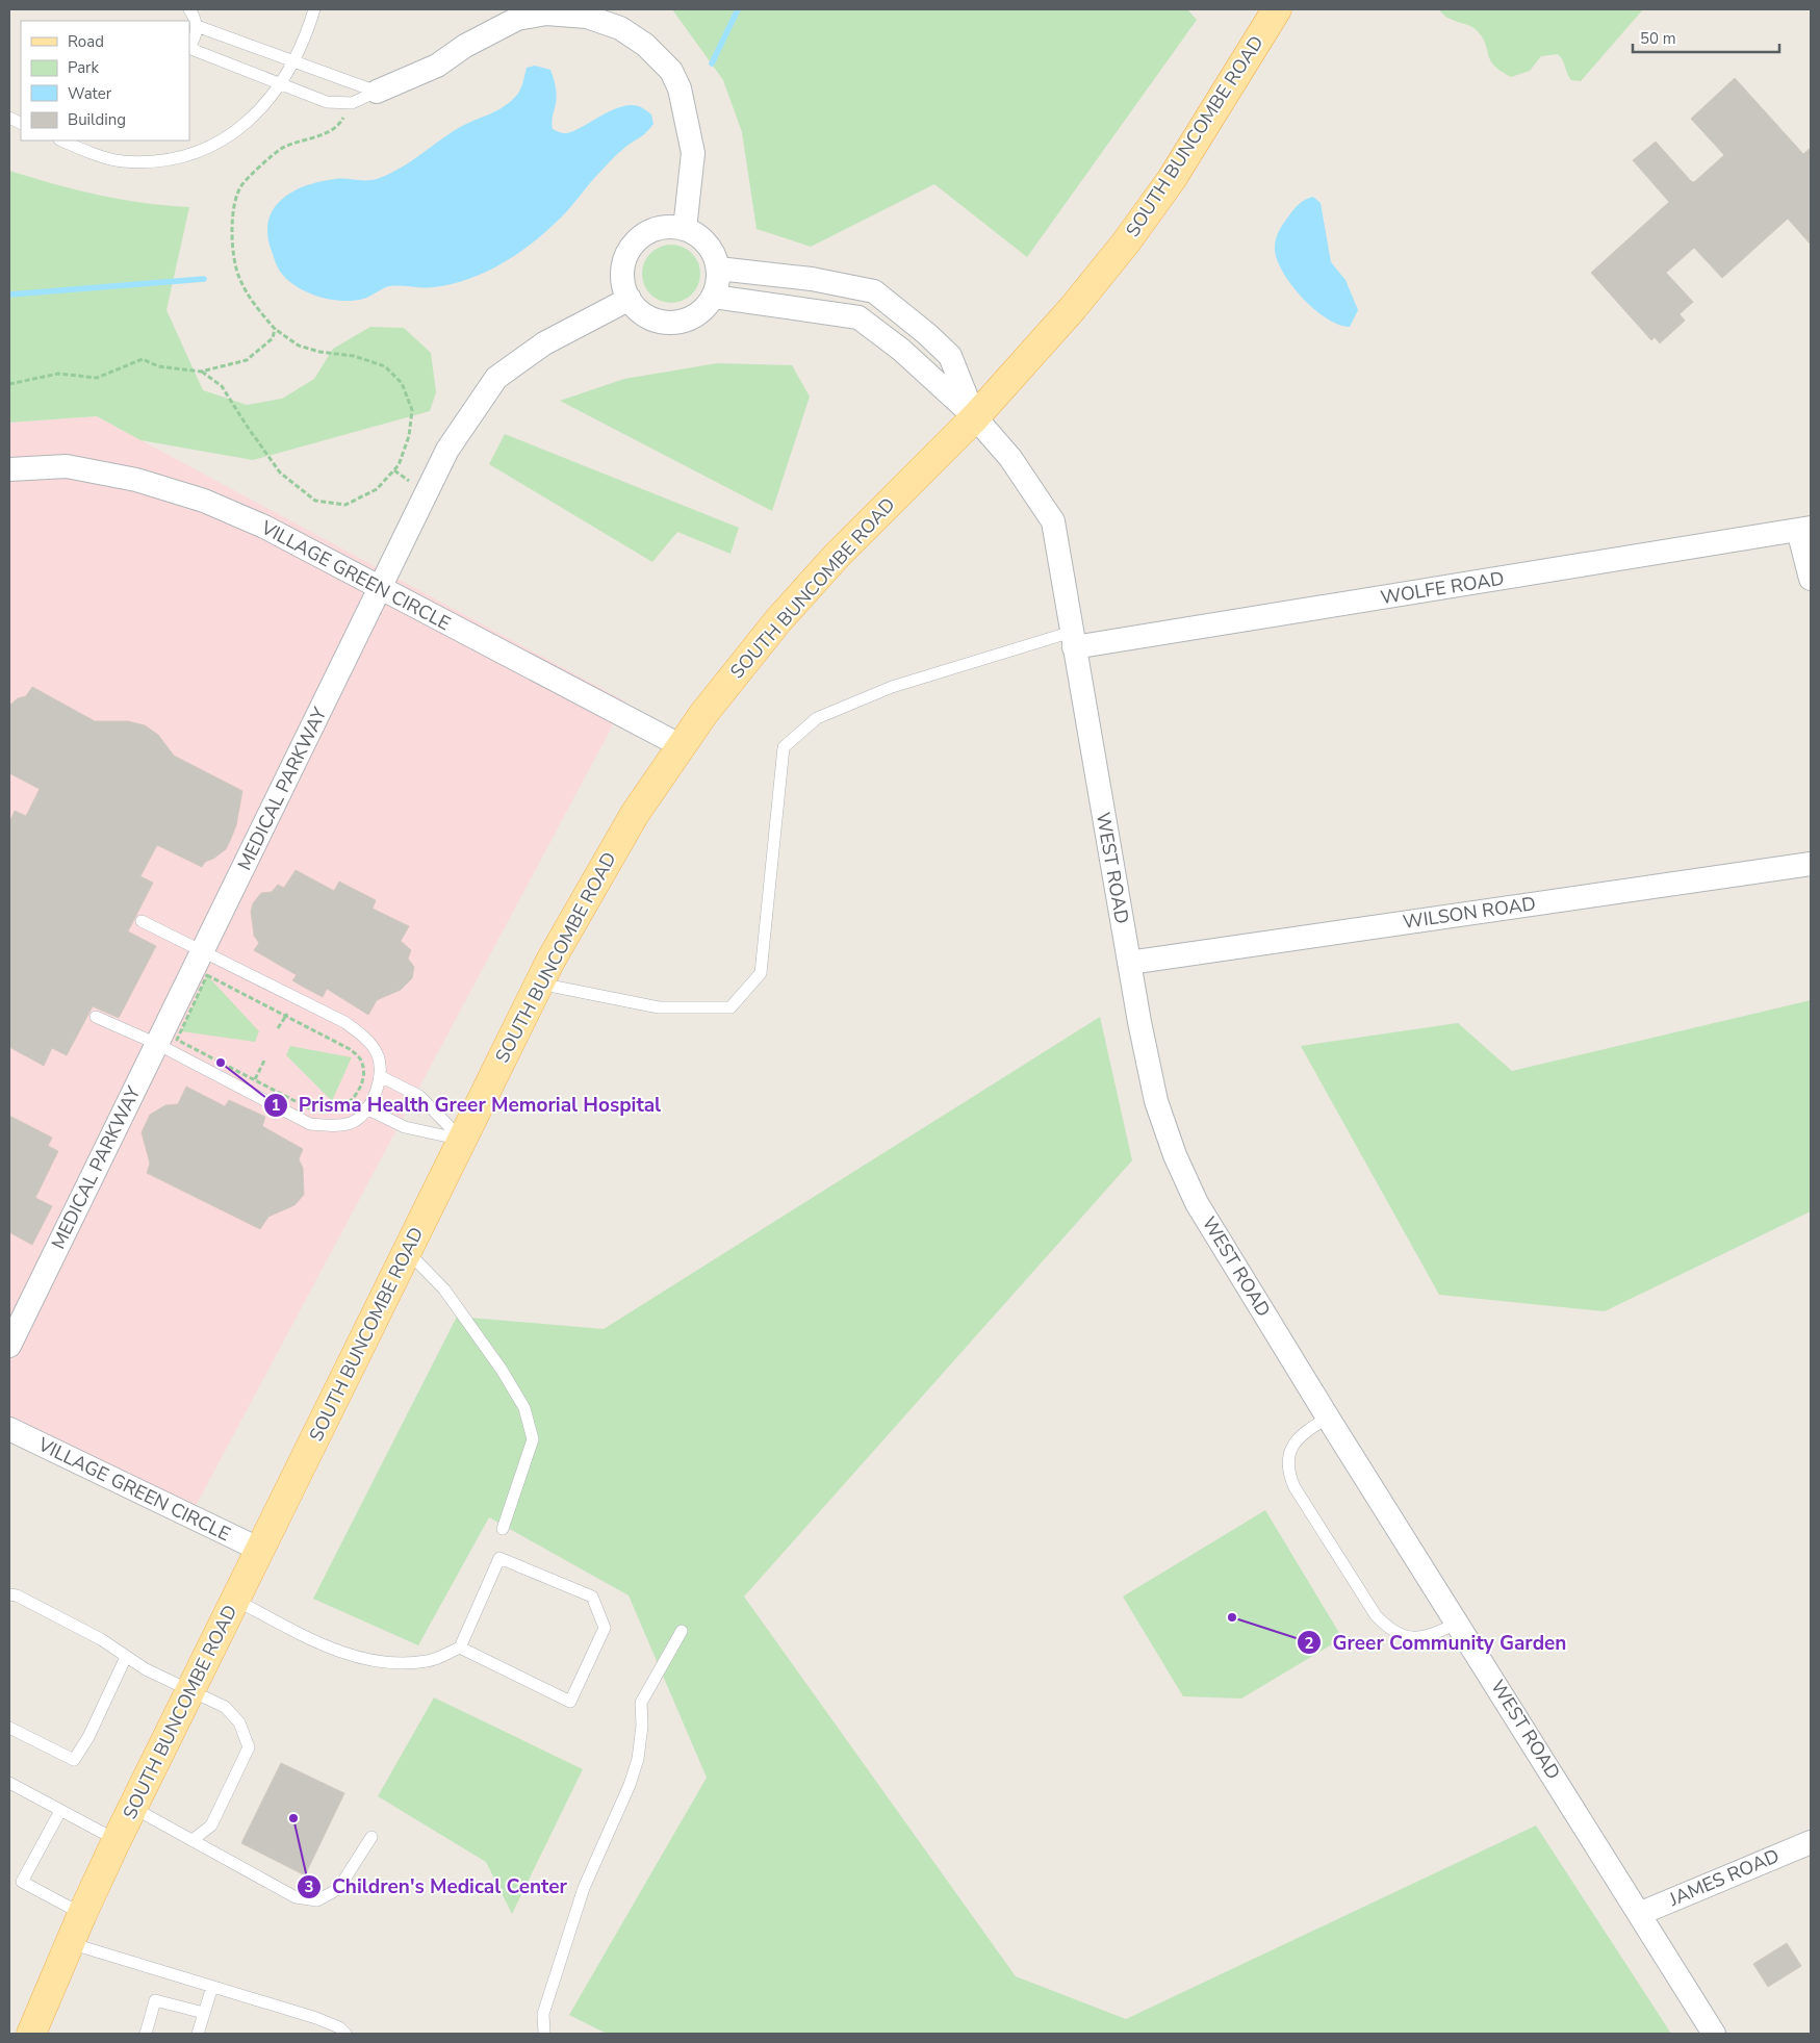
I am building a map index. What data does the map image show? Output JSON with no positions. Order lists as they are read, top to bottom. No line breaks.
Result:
{"streets":{"main road":["SOUTH BUNCOMBE ROAD"],"street":["VILLAGE GREEN CIRCLE","WOLFE ROAD","MEDICAL PARKWAY","WEST ROAD","WILSON ROAD","JAMES ROAD"]},"crossings":[["SOUTH BUNCOMBE ROAD","VILLAGE GREEN CIRCLE"],["SOUTH BUNCOMBE ROAD","WEST ROAD"],["VILLAGE GREEN CIRCLE","MEDICAL PARKWAY"],["WOLFE ROAD","WEST ROAD"],["WEST ROAD","WILSON ROAD"],["WEST ROAD","JAMES ROAD"]],"places":["Prisma Health Greer Memorial Hospital","Greer Community Garden","Children's Medical Center"],"legend":["Road","Park","Water","Building"],"scale_bar":"50 m"}
